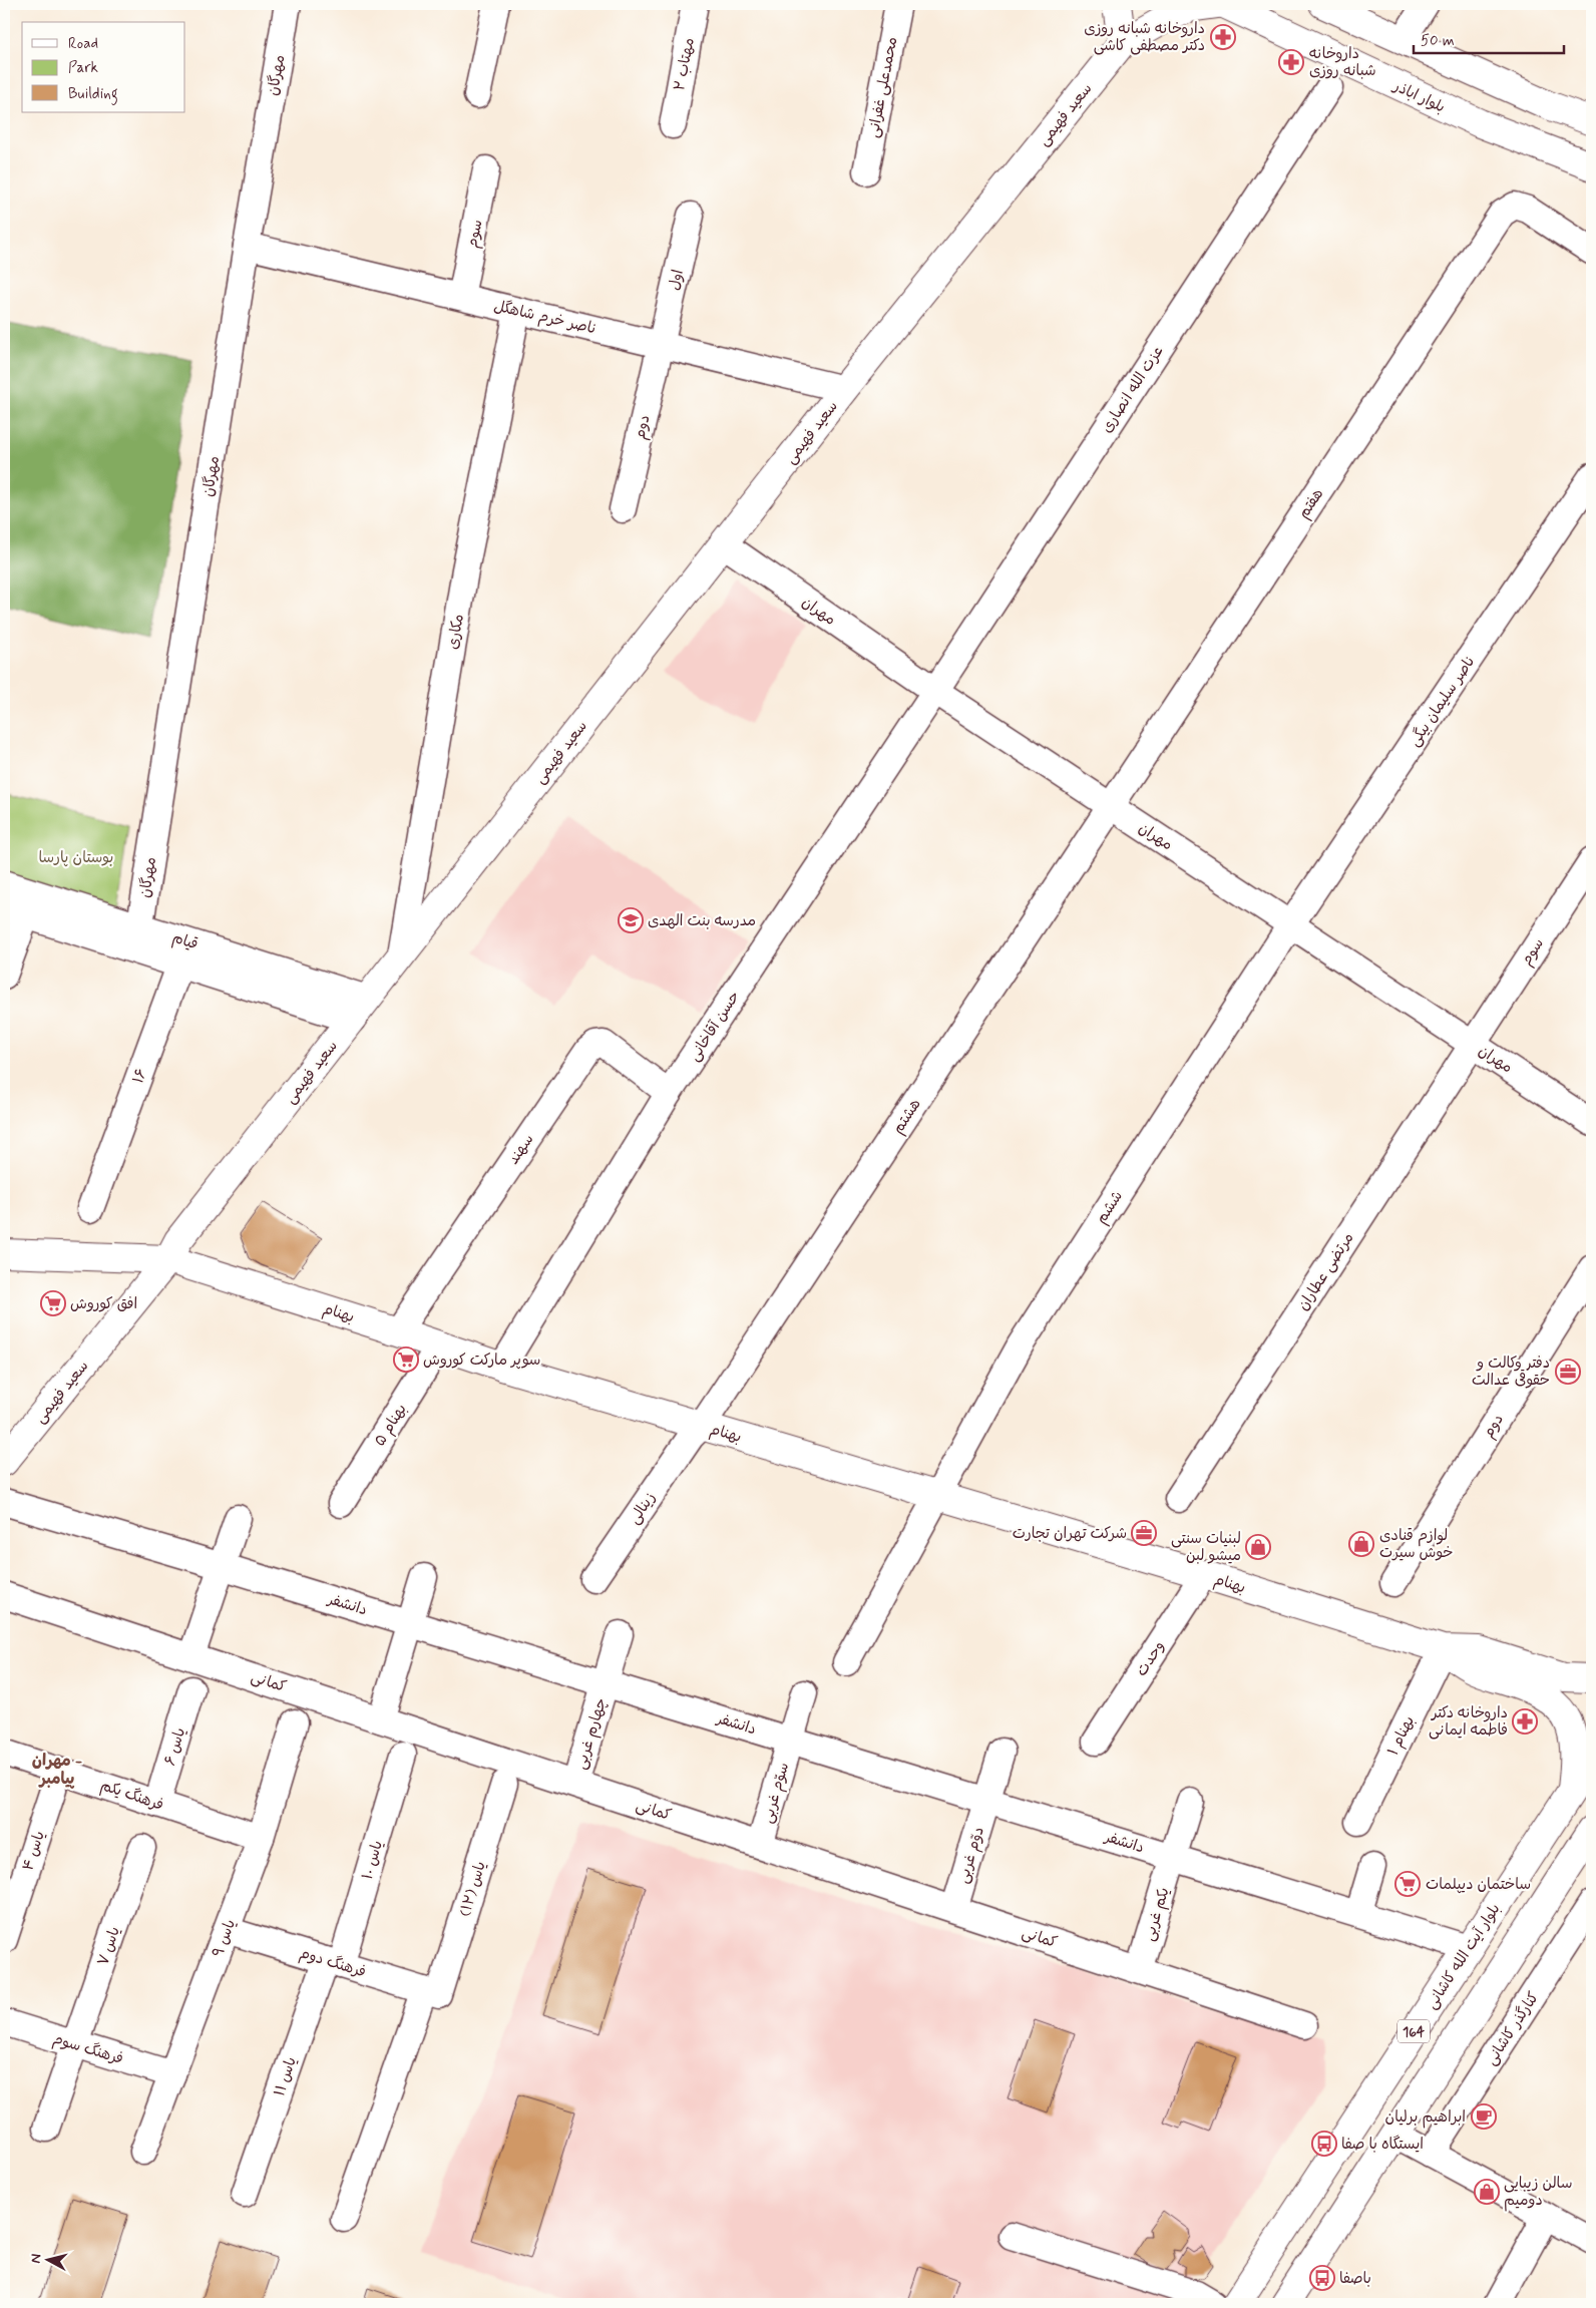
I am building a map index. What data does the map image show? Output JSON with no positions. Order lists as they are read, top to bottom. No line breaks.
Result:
{"streets":{"main road":["بلوار اباذر","سعید فهیمی","بهنام","بلوار آیت الله کاشانی","164"],"street":["مهتاب ۲","مهرگان","محمدعلی غفرانی","سوم","اول","ناصر خرم شاهگل","عزت الله انصاری","دوم","هفتم","مهران","مکاری","ناصر سلیمان بیگی","قیام","حسن آقاخانی","۱۶","هشتم","سهند","ششم","مرتضی عطاران","بهنام ۵","زینالی","دانشفر","وحدت","کمانی","چهارم غربی","بهنام ۱","یاس ۶","سوّم غربی","فرهنگ یکم","یاس ۴","دوّم غربی","یاس ۱۰","یاس (۱۲)","یکم غربی","یاس ۹","یاس ۷","فرهنگ دوم","کنارگذر کاشانی","فرهنگ سوم","یاس ۱۱"]},"crossings":[["مهرگان","ناصر خرم شاهگل"],["مهرگان","قیام"],["سعید فهیمی","ناصر خرم شاهگل"],["سعید فهیمی","مهران"],["سعید فهیمی","مکاری"],["سعید فهیمی","قیام"],["سعید فهیمی","بهنام"],["سوم","ناصر خرم شاهگل"],["سوم","مهران"],["سوم","مرتضی عطاران"],["اول","ناصر خرم شاهگل"],["اول","دوم"],["ناصر خرم شاهگل","دوم"],["ناصر خرم شاهگل","مکاری"],["عزت الله انصاری","مهران"],["عزت الله انصاری","حسن آقاخانی"],["هفتم","مهران"],["هفتم","هشتم"],["مهران","ناصر سلیمان بیگی"],["مهران","حسن آقاخانی"],["مهران","هشتم"],["مهران","ششم"],["مهران","مرتضی عطاران"],["ناصر سلیمان بیگی","ششم"],["قیام","۱۶"],["حسن آقاخانی","سهند"],["حسن آقاخانی","بهنام"],["هشتم","بهنام"],["هشتم","زینالی"],["سهند","بهنام"],["ششم","بهنام"],["بهنام","بهنام ۵"],["بهنام","زینالی"],["بهنام","وحدت"],["بهنام","بهنام ۱"],["بهنام","بلوار آیت الله کاشانی"],["دانشفر","چهارم غربی"],["دانشفر","سوّم غربی"],["دانشفر","دوّم غربی"],["دانشفر","یکم غربی"],["دانشفر","بلوار آیت الله کاشانی"],["کمانی","چهارم غربی"],["کمانی","سوّم غربی"],["کمانی","دوّم غربی"],["کمانی","یکم غربی"],["یاس ۶","فرهنگ یکم"],["فرهنگ یکم","یاس ۹"],["یاس ۱۰","فرهنگ دوم"],["یاس ۱۰","یاس ۱۱"],["یاس (۱۲)","فرهنگ دوم"],["یاس ۹","فرهنگ دوم"],["یاس ۹","فرهنگ سوم"],["یاس ۷","فرهنگ سوم"],["فرهنگ دوم","یاس ۱۱"]],"districts":["مهران - پیامبر"],"parks":["بوستان پارسا"],"places":{"pharmacy":["داروخانه شبانه روزی دکتر مصطفی کاشی","داروخانه شبانه روزی","داروخانه دکتر فاطمه ایمانی"],"school or university":["مدرسه بنت الهدی"],"supermarket":["افق کوروش","سوپر ماركت كوروش","ساختمان دیپلمات"],"office":["دفتر وکالت و حقوقی عدالت","شرکت تهران تجارت"],"shop":["لوازم قنادی خوش سیرت","لبنیات سنتی میشو لبن","سالن زیبایی دومیم"],"cafe":["ابراهیم برلیان"],"bus stop":["ایستگاه با صفا","باصفا"]},"legend":["Road","Park","Building"],"scale_bar":"50 m","north":"left"}
